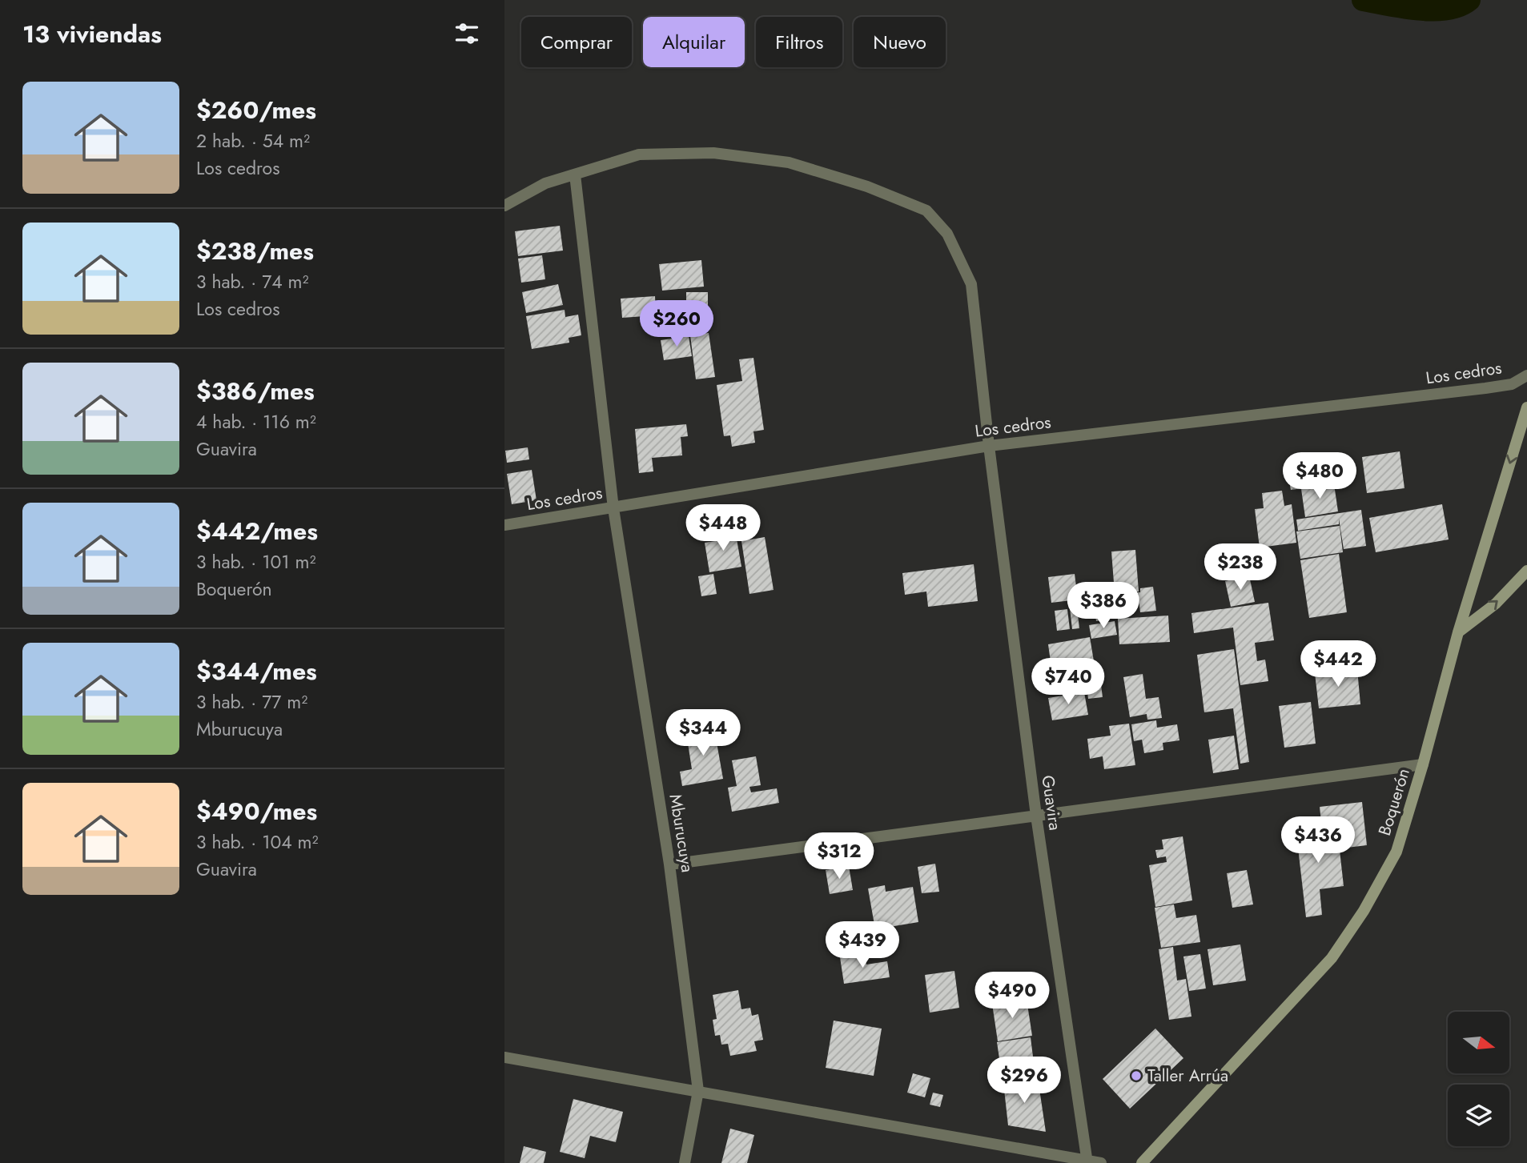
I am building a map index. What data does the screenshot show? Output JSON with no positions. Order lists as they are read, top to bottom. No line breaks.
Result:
{"streets":{"street":["Los cedros","Boquerón","Guavira","Mburucuya"]},"crossings":[["Los cedros","Guavira"],["Los cedros","Mburucuya"],["Guavira","Mburucuya"]],"places":["Taller Arrúa"],"north":"right","page":{"heading":"13 viviendas","chip":["Comprar","Alquilar","Filtros","Nuevo"],"list":[{"name":"$260/mes","note":"2 hab. · 54 m² · Los cedros"},{"name":"$238/mes","note":"3 hab. · 74 m² · Los cedros"},{"name":"$386/mes","note":"4 hab. · 116 m² · Guavira"},{"name":"$442/mes","note":"3 hab. · 101 m² · Boquerón"},{"name":"$344/mes","note":"3 hab. · 77 m² · Mburucuya"},{"name":"$490/mes","note":"3 hab. · 104 m² · Guavira"}],"price":["$260","$480","$448","$238","$386","$442","$740","$344","$436","$312","$439","$490","$296"]}}
